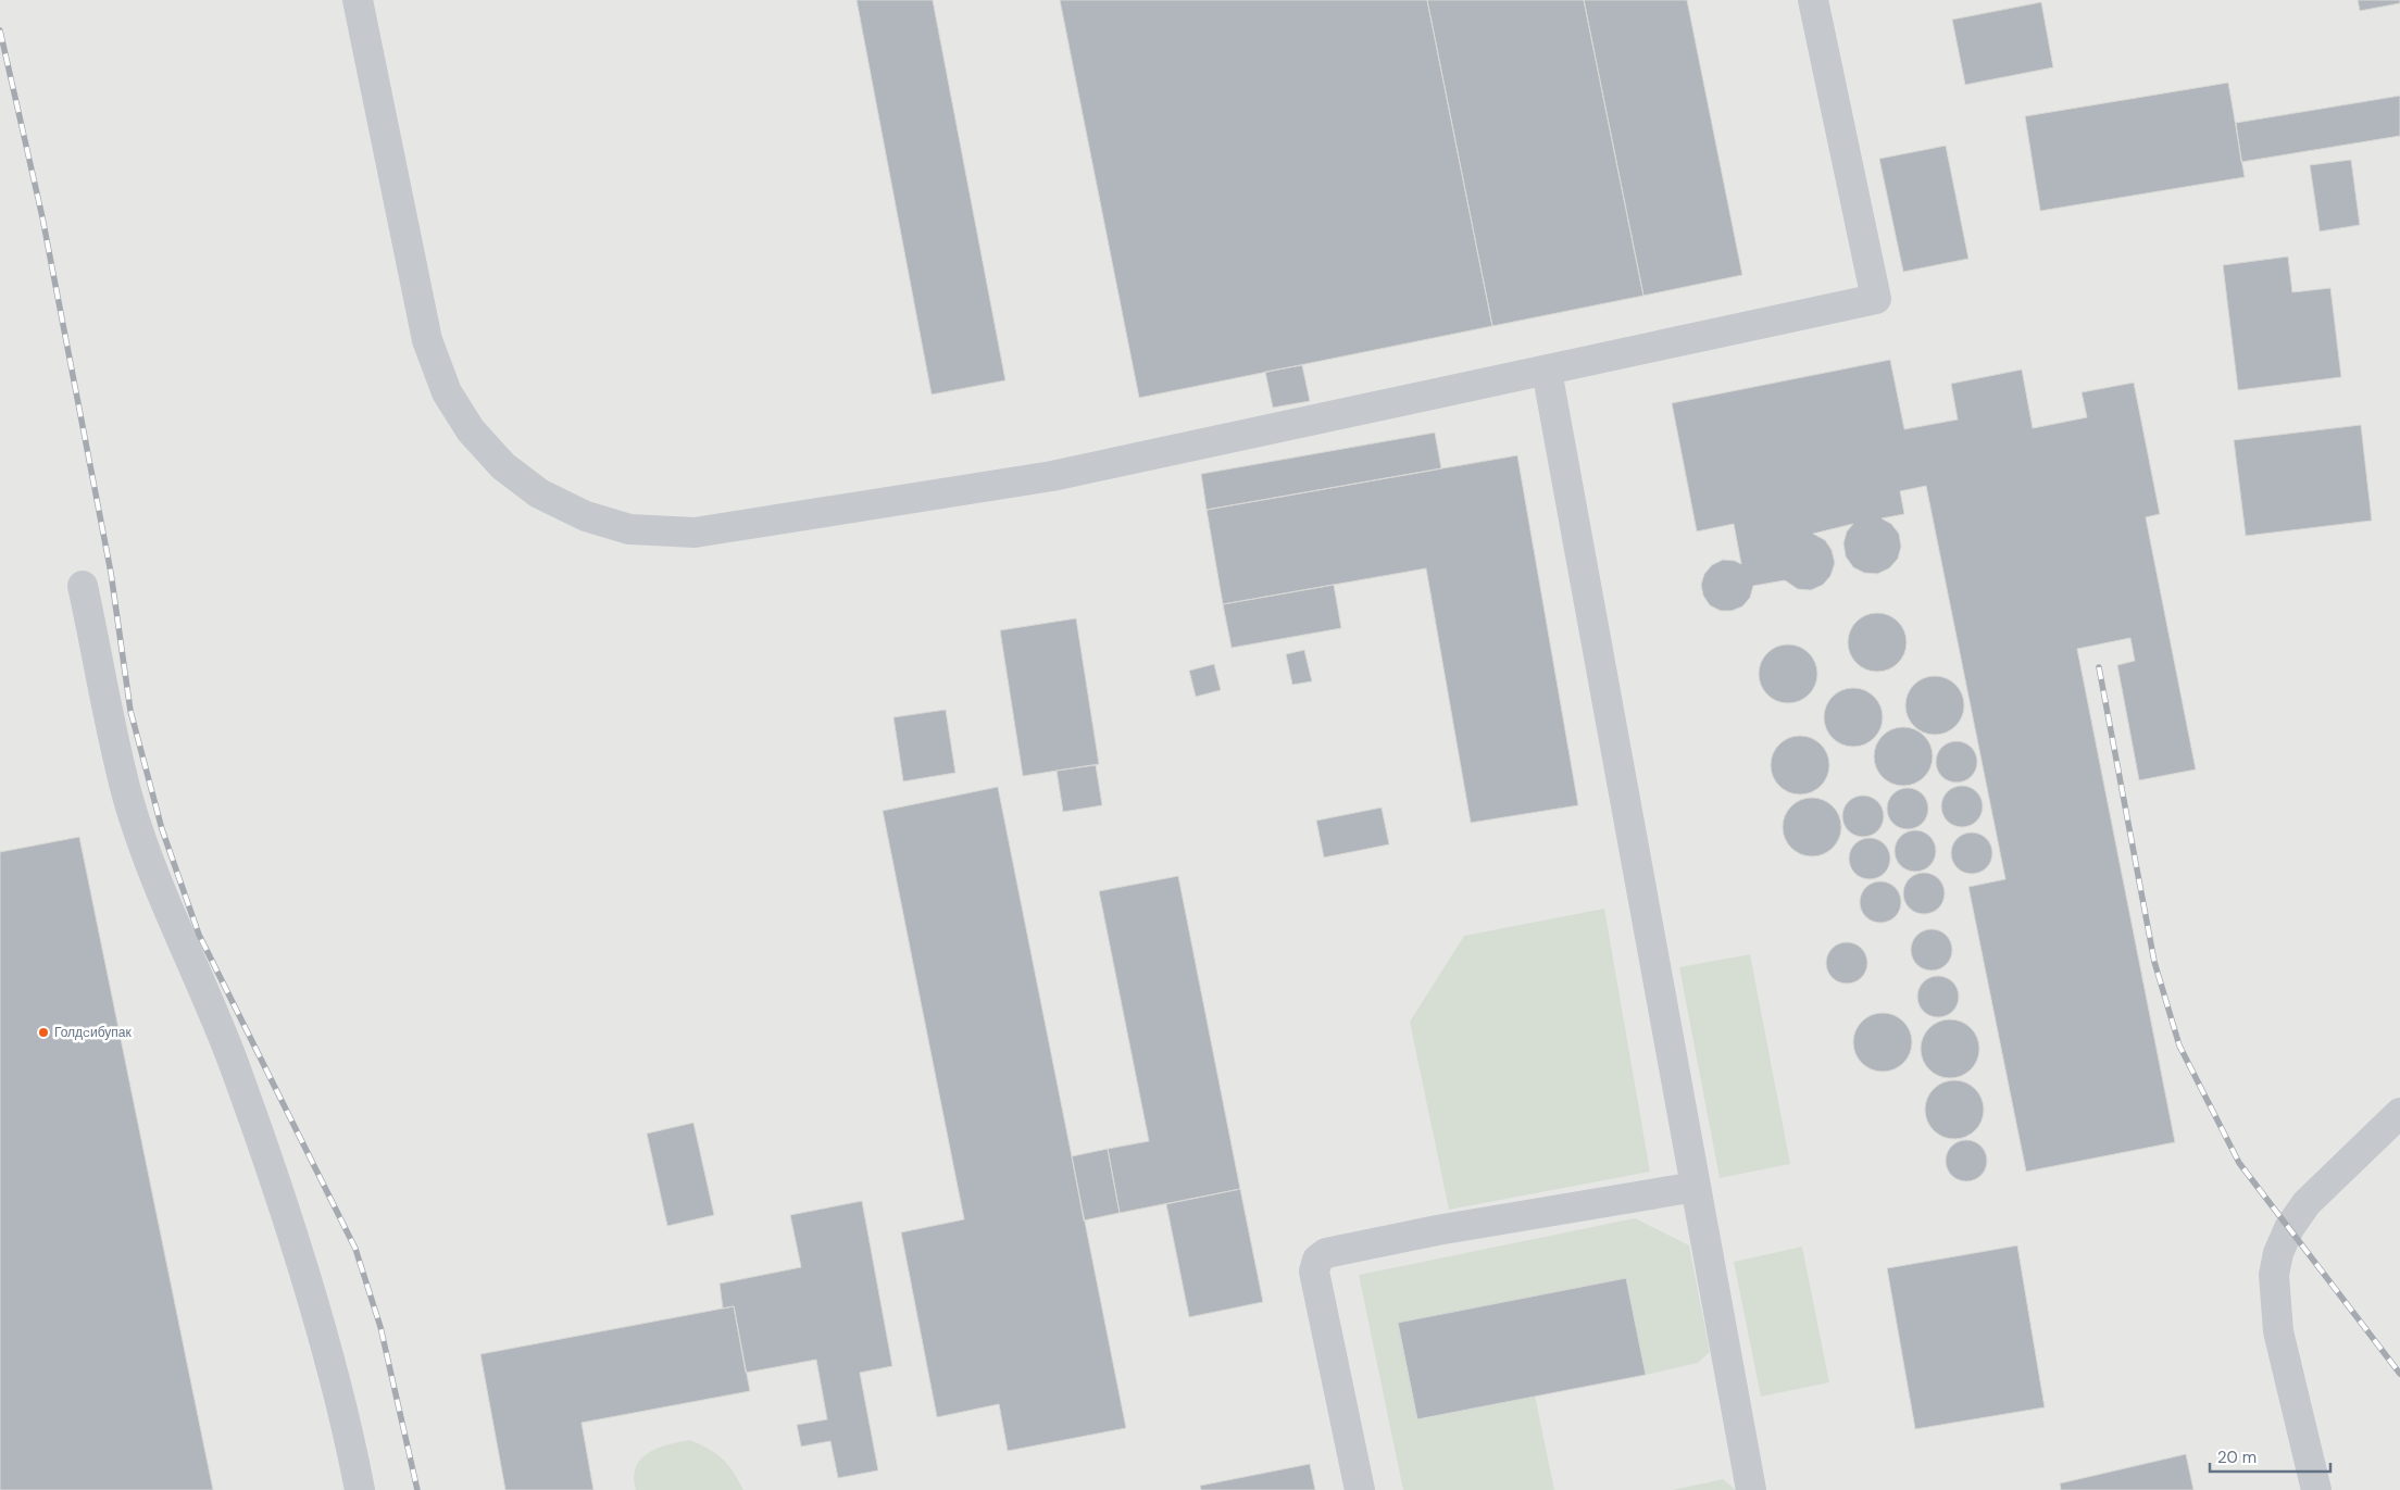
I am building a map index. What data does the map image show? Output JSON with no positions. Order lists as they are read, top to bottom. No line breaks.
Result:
{"places":["Голдcибупак"],"scale_bar":"20 m"}
